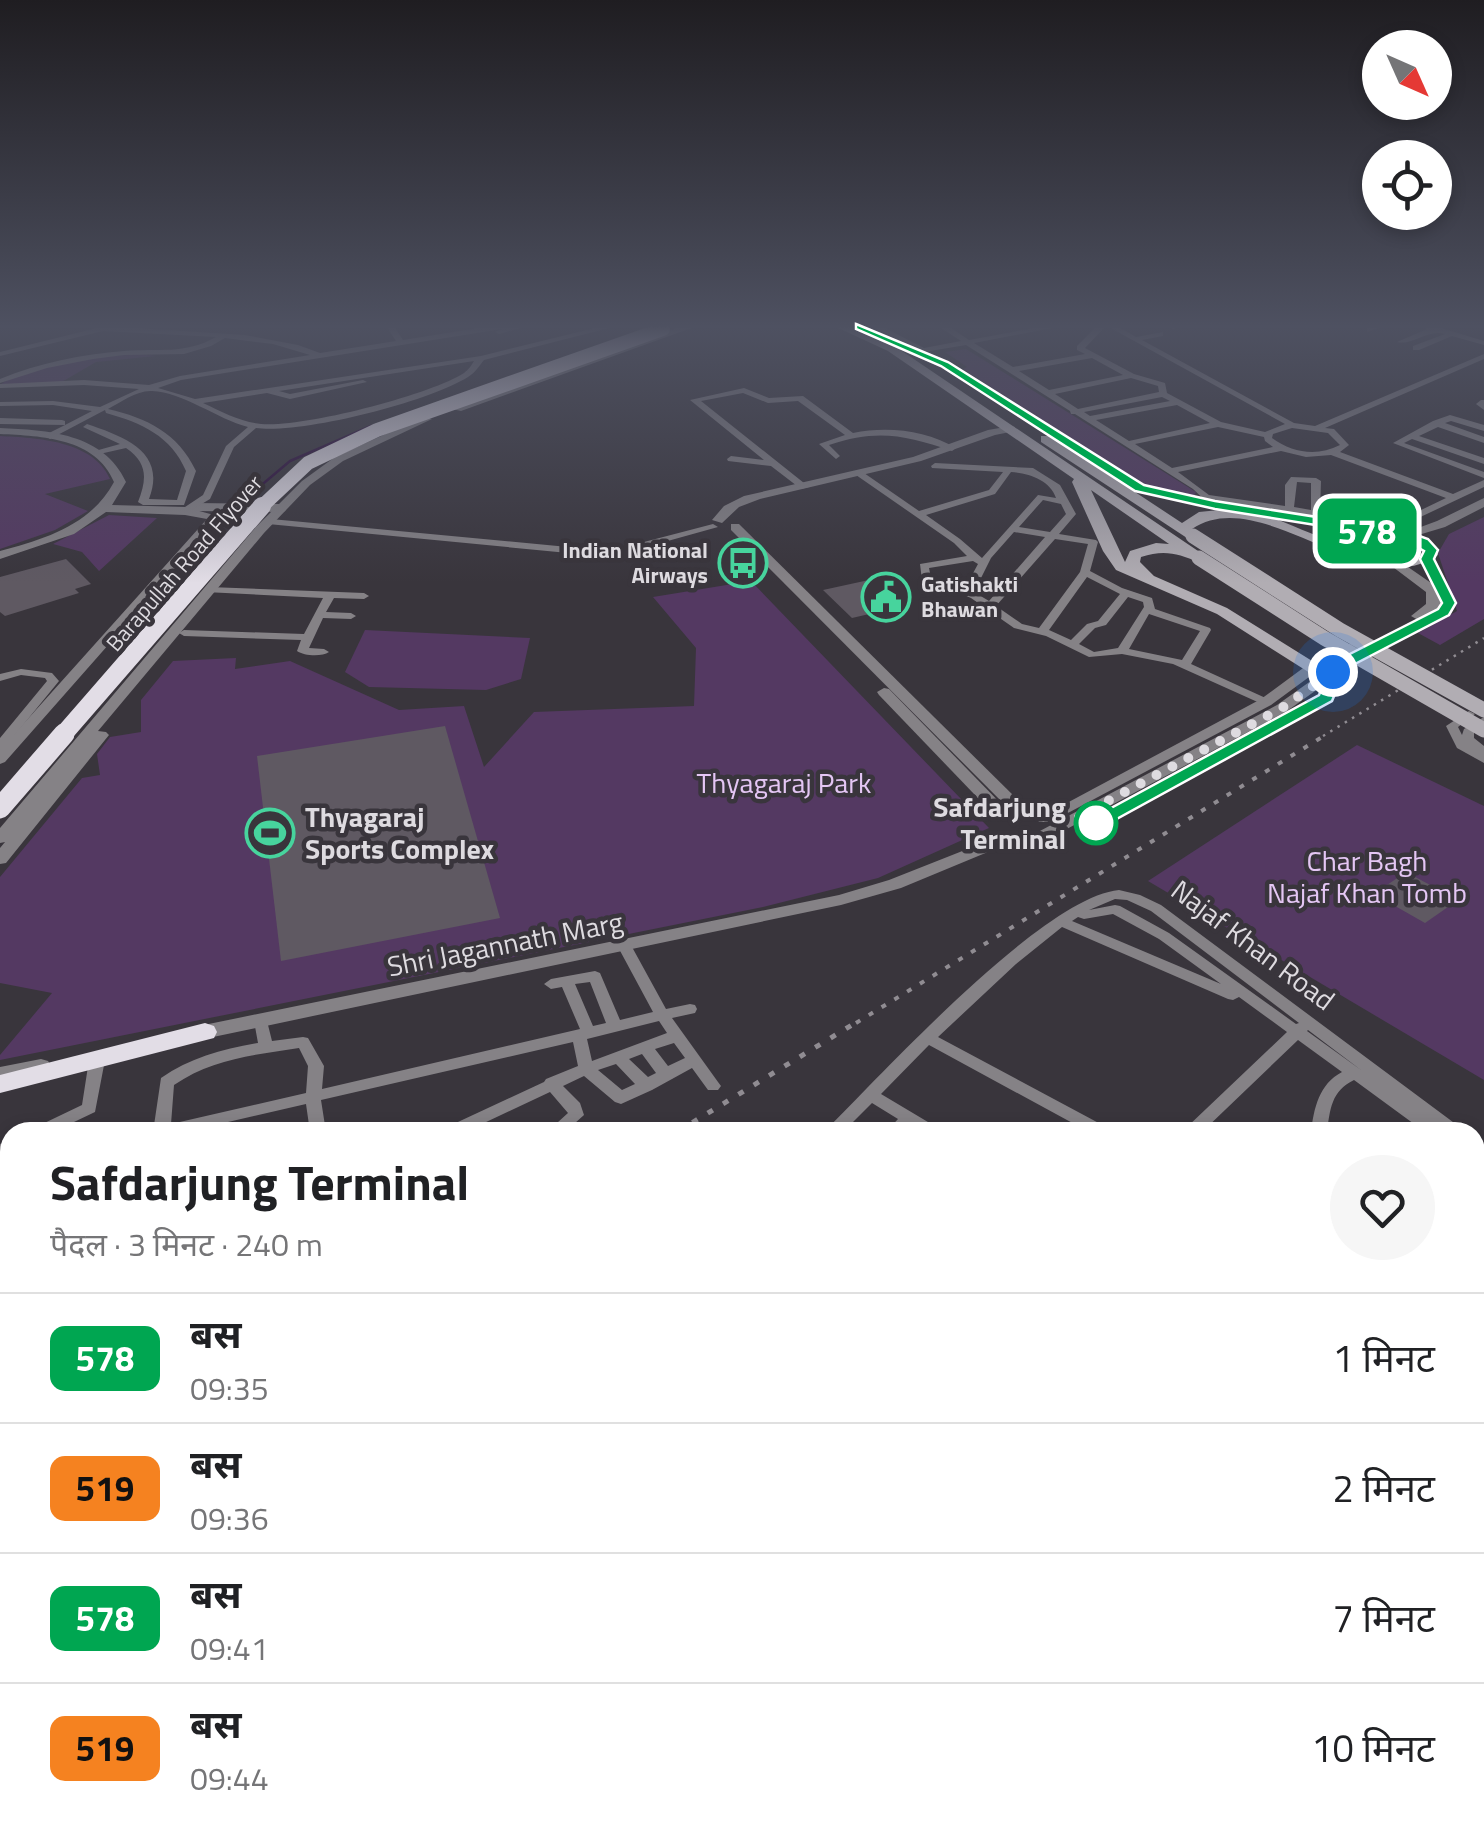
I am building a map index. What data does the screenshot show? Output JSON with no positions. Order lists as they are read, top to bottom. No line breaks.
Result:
{"streets":{"highway":["Barapullah Road Flyover"],"street":["Shri Jagannath Marg","Najaf Khan Road"]},"parks":["Thyagaraj Park","Char Bagh Najaf Khan Tomb"],"places":{"bus stop":["Indian National Airways"],"public building":["Gatishakti Bhawan"],"other":["Safdarjung Terminal"],"sports":["Thyagaraj Sports Complex"]},"lines":["bus line 578"],"north":"bottom right","page":{"on_map":"578","heading":["Safdarjung Terminal","पैदल · 3 मिनट · 240 m"],"list":[{"mark":"578","name":"बस","note":"09:35","value":"1 मिनट"},{"mark":"519","name":"बस","note":"09:36","value":"2 मिनट"},{"mark":"578","name":"बस","note":"09:41","value":"7 मिनट"},{"mark":"519","name":"बस","note":"09:44","value":"10 मिनट"}]}}
